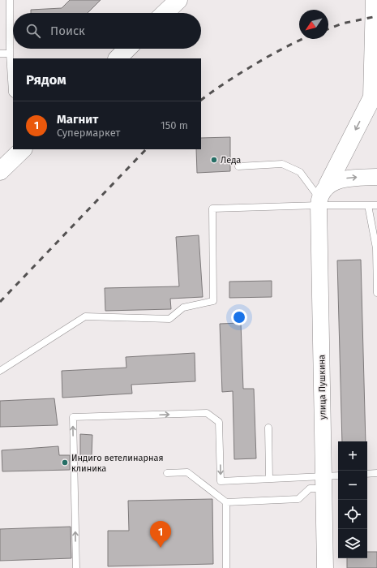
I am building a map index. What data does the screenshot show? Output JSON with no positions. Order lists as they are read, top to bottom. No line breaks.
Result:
{"streets":{"street":["улица Пушкина"]},"places":["Леда","Индиго ветелинарная клиника"],"north":"bottom left","page":{"search":"Поиск","heading":"Рядом","list":[{"mark":"1","name":"Магнит","note":"Супермаркет","value":"150 m"}],"map_buttons":["+","−"],"pins":"1"}}
